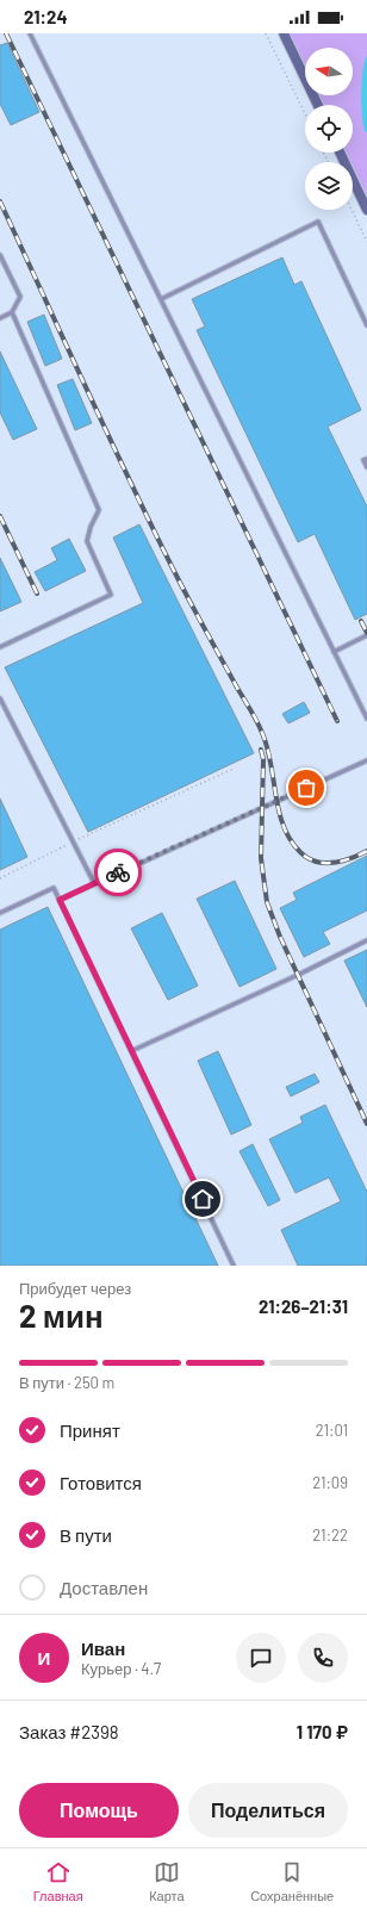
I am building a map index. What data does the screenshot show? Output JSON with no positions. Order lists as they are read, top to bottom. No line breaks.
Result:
{"north":"left","page":{"status":"21:24","heading":["2 мин","Прибудет через","21:26–21:31"],"panel":["Иван","Курьер · 4.7","Заказ #2398","1 170 ₽"],"bar":"В пути · 250 m","list":[["Принят","21:01"],["Готовится","21:09"],["В пути","21:22"],"Доставлен"],"round":"И","buttons":["Помощь","Поделиться"],"tabs":["Главная","Карта","Сохранённые"]}}
